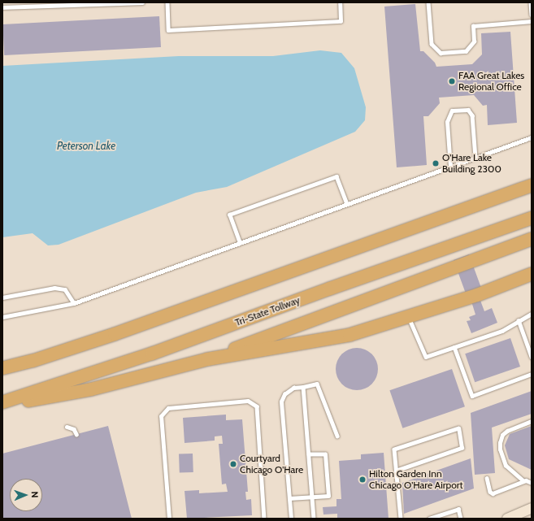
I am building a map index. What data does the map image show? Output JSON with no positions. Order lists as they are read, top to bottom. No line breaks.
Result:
{"streets":{"highway":["Tri-State Tollway"]},"water":["Peterson Lake"],"places":["FAA Great Lakes Regional Office","O'Hare Lake Building 2300","Courtyard Chicago O'Hare","Hilton Garden Inn Chicago O'Hare Airport"],"north":"right"}
